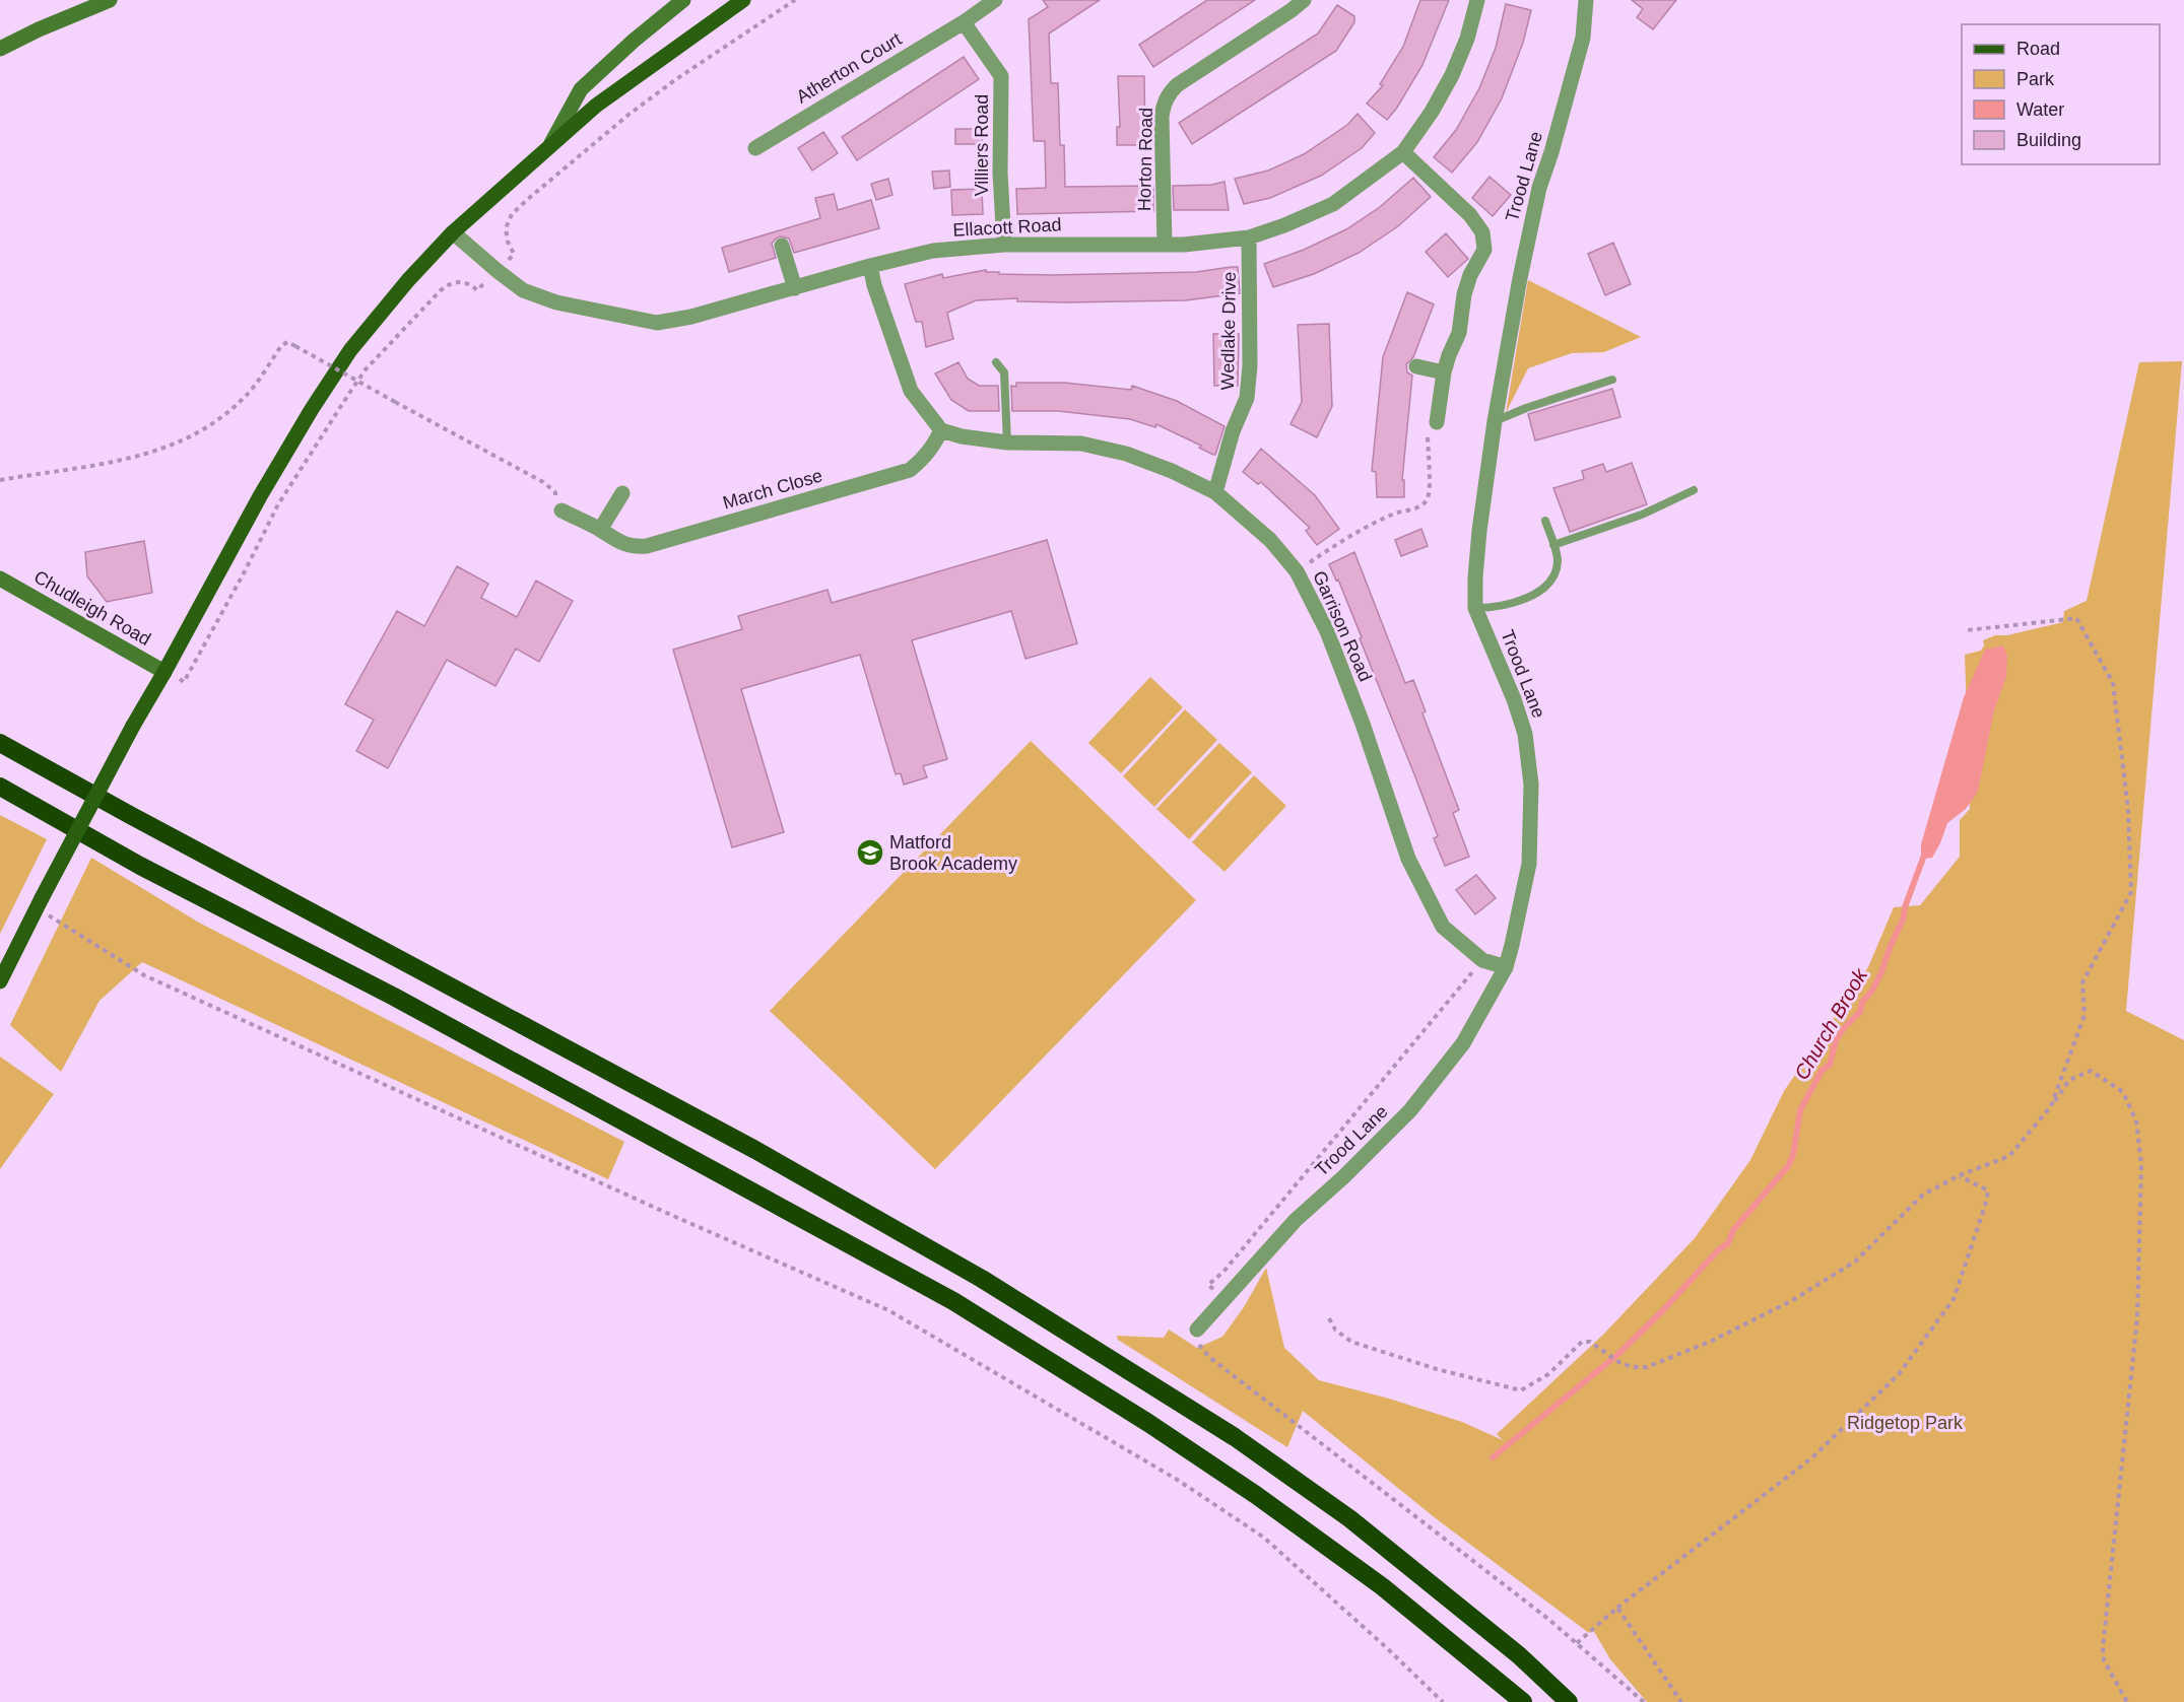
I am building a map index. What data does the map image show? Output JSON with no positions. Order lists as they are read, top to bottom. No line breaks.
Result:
{"streets":{"street":["Atherton Court","Villiers Road","Horton Road","Trood Lane","Ellacott Road","Wedlake Drive","March Close","Chudleigh Road","Garrison Road"]},"crossings":[["Atherton Court","Villiers Road"],["Villiers Road","Ellacott Road"],["Horton Road","Ellacott Road"],["Trood Lane","Garrison Road"],["Ellacott Road","Wedlake Drive"],["Wedlake Drive","Garrison Road"],["March Close","Garrison Road"]],"water":["Church Brook"],"parks":["Ridgetop Park"],"places":{"school or university":["Matford Brook Academy"]},"legend":["Road","Park","Water","Building"]}
